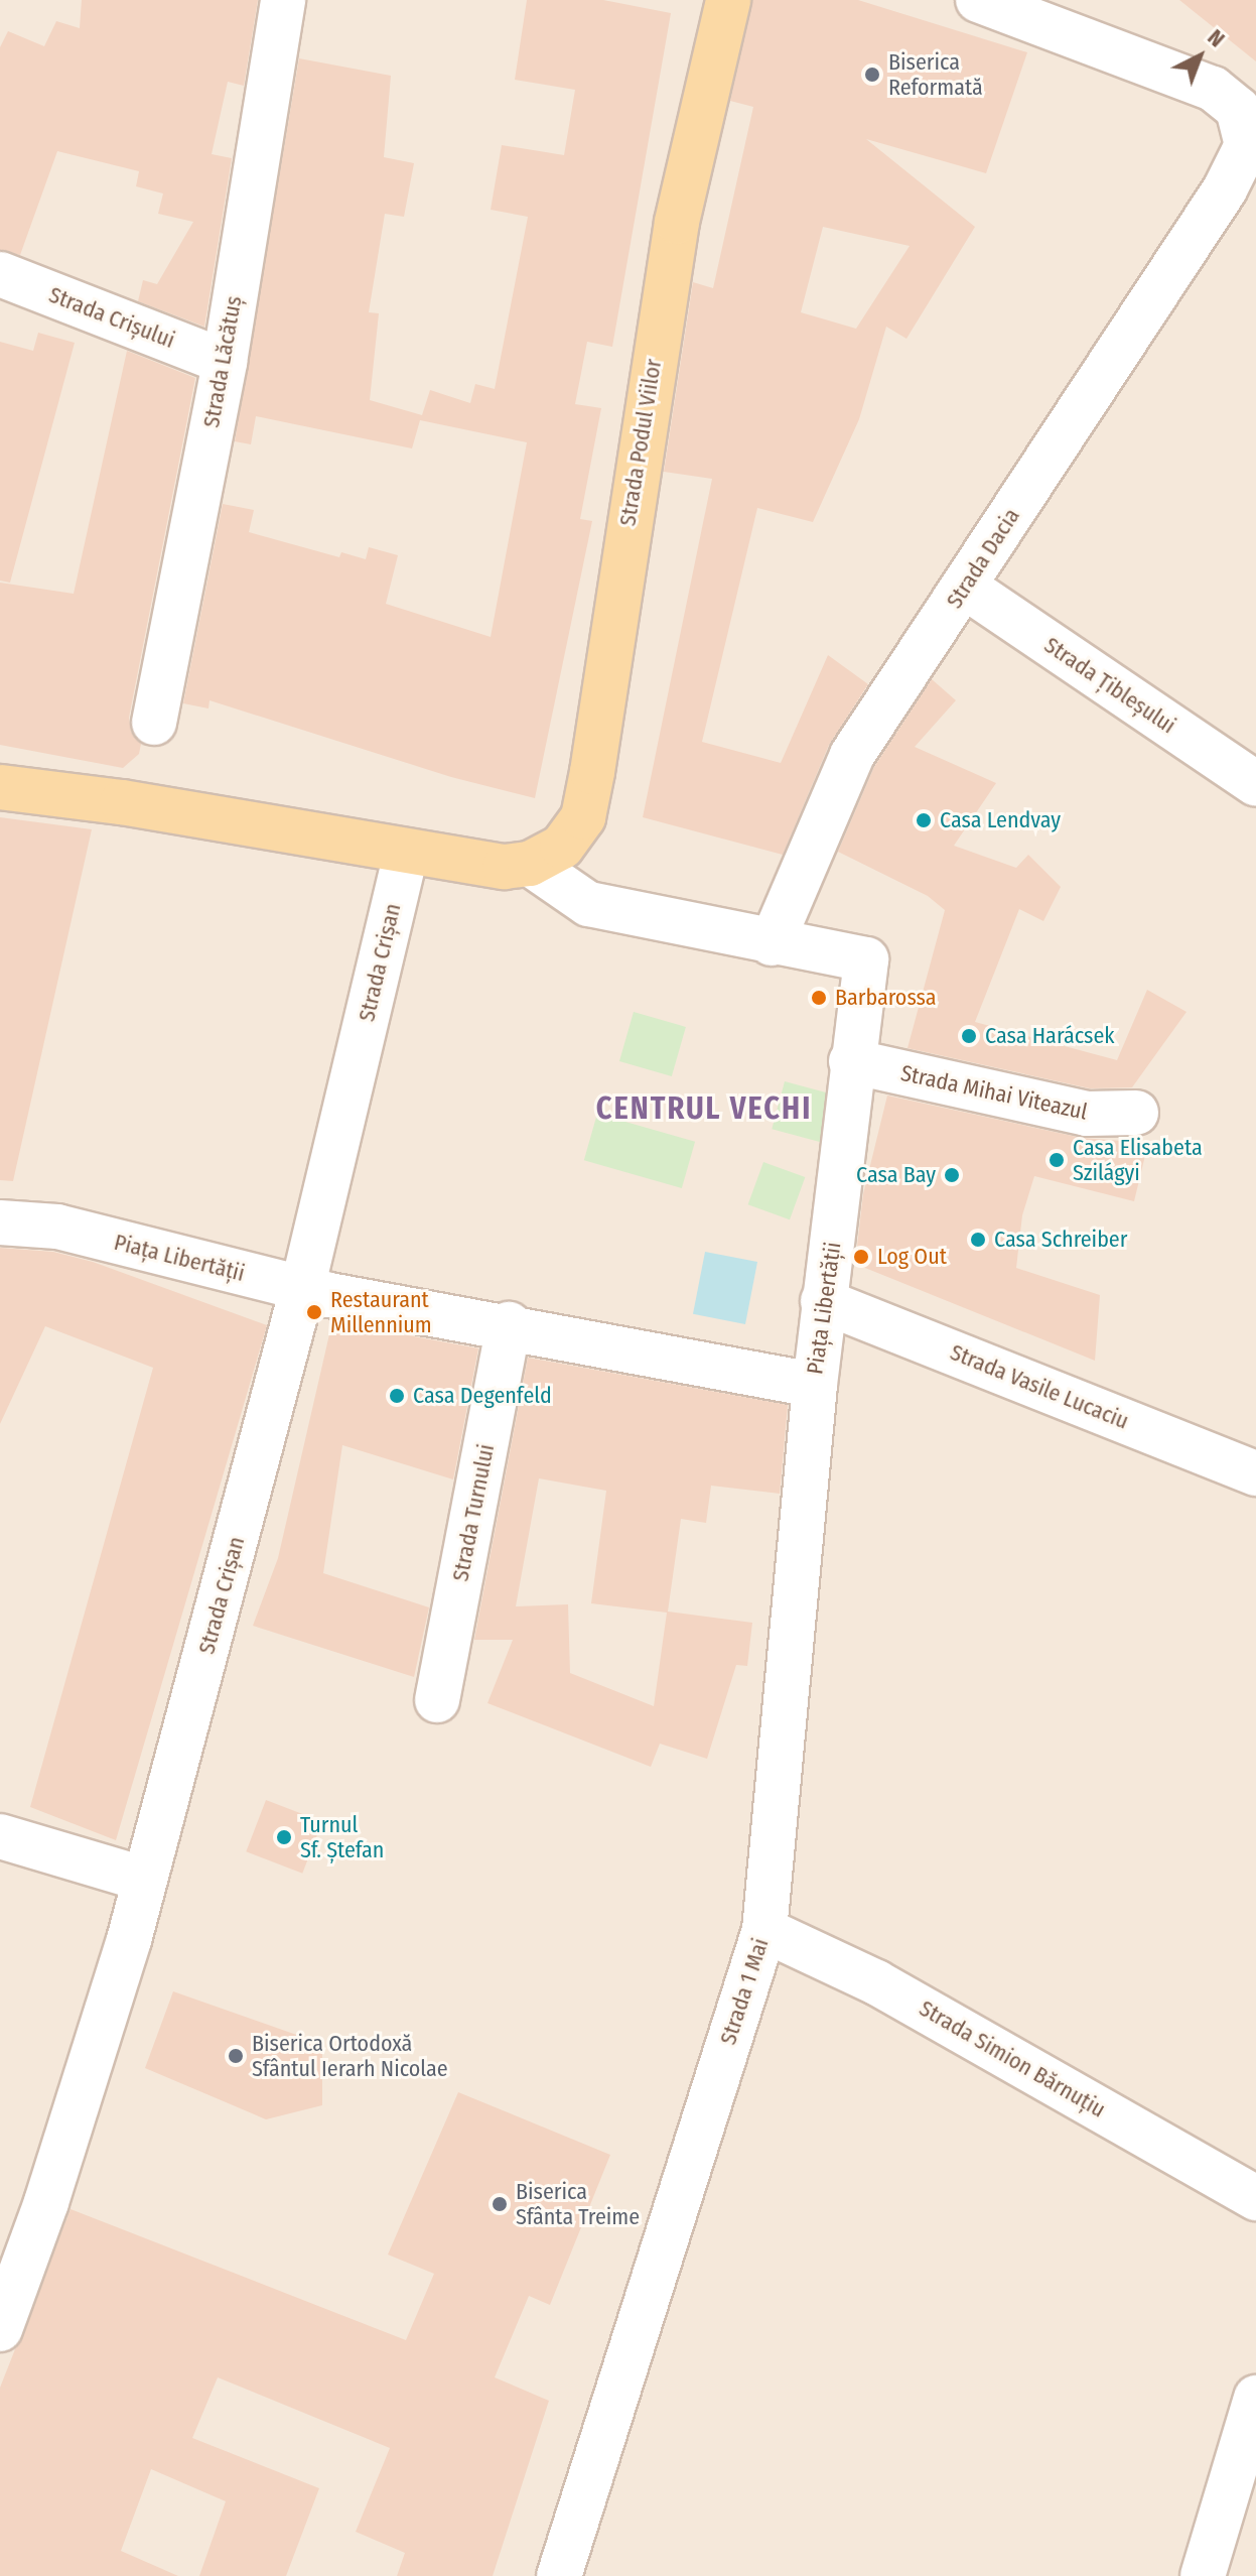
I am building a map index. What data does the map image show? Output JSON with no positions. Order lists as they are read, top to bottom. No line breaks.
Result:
{"streets":{"main road":["Strada Podul Viilor"],"street":["Strada Crișului","Strada Lăcătuș","Strada Dacia","Strada Țibleșului","Strada Crișan","Strada Mihai Viteazul","Piața Libertății","Strada Vasile Lucaciu","Strada Turnului","Strada 1 Mai","Strada Simion Bărnuțiu"]},"crossings":[["Strada Crișului","Strada Lăcătuș"],["Strada Podul Viilor","Piața Libertății"],["Strada Dacia","Strada Țibleșului"],["Strada Dacia","Piața Libertății"],["Strada Crișan","Piața Libertății"],["Strada Mihai Viteazul","Piața Libertății"],["Piața Libertății","Strada Vasile Lucaciu"],["Piața Libertății","Strada Turnului"],["Piața Libertății","Strada 1 Mai"],["Strada 1 Mai","Strada Simion Bărnuțiu"]],"districts":["CENTRUL VECHI"],"places":["Biserica Reformată","Casa Lendvay","Barbarossa","Casa Harácsek","Casa Elisabeta Szilágyi","Casa Bay","Casa Schreiber","Log Out","Restaurant Millennium","Casa Degenfeld","Turnul Sf. Ștefan","Biserica Ortodoxă Sfântul Ierarh Nicolae","Biserica Sfânta Treime"],"north":"top right"}
